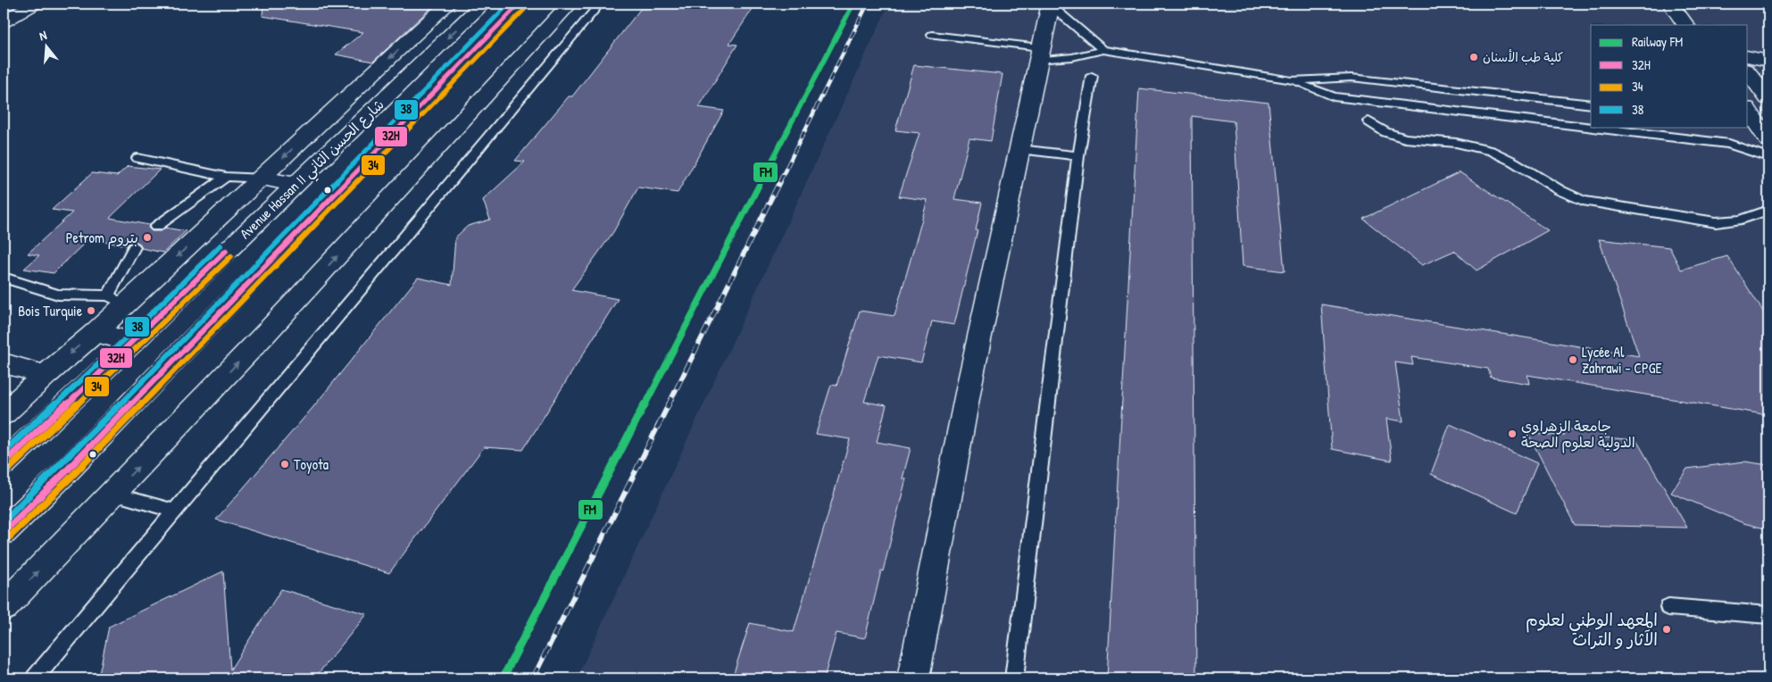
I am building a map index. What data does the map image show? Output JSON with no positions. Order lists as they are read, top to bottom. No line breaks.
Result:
{"streets":{"street":["Avenue Hassan II شارع الحسن الثاني"]},"places":["كلية طب الأسنان","Petrom بتروم","Bois Turquie","Lycée Al Zahrawi - CPGE","جامعة الزهراوي الدولية لعلوم الصحة","Toyota","المعهد الوطني لعلوم الآثار و التراث"],"lines":["rail line FM","transit line 32H","transit line 38","transit line 34"],"legend":["Railway FM","32H","34","38"],"north":"top"}
